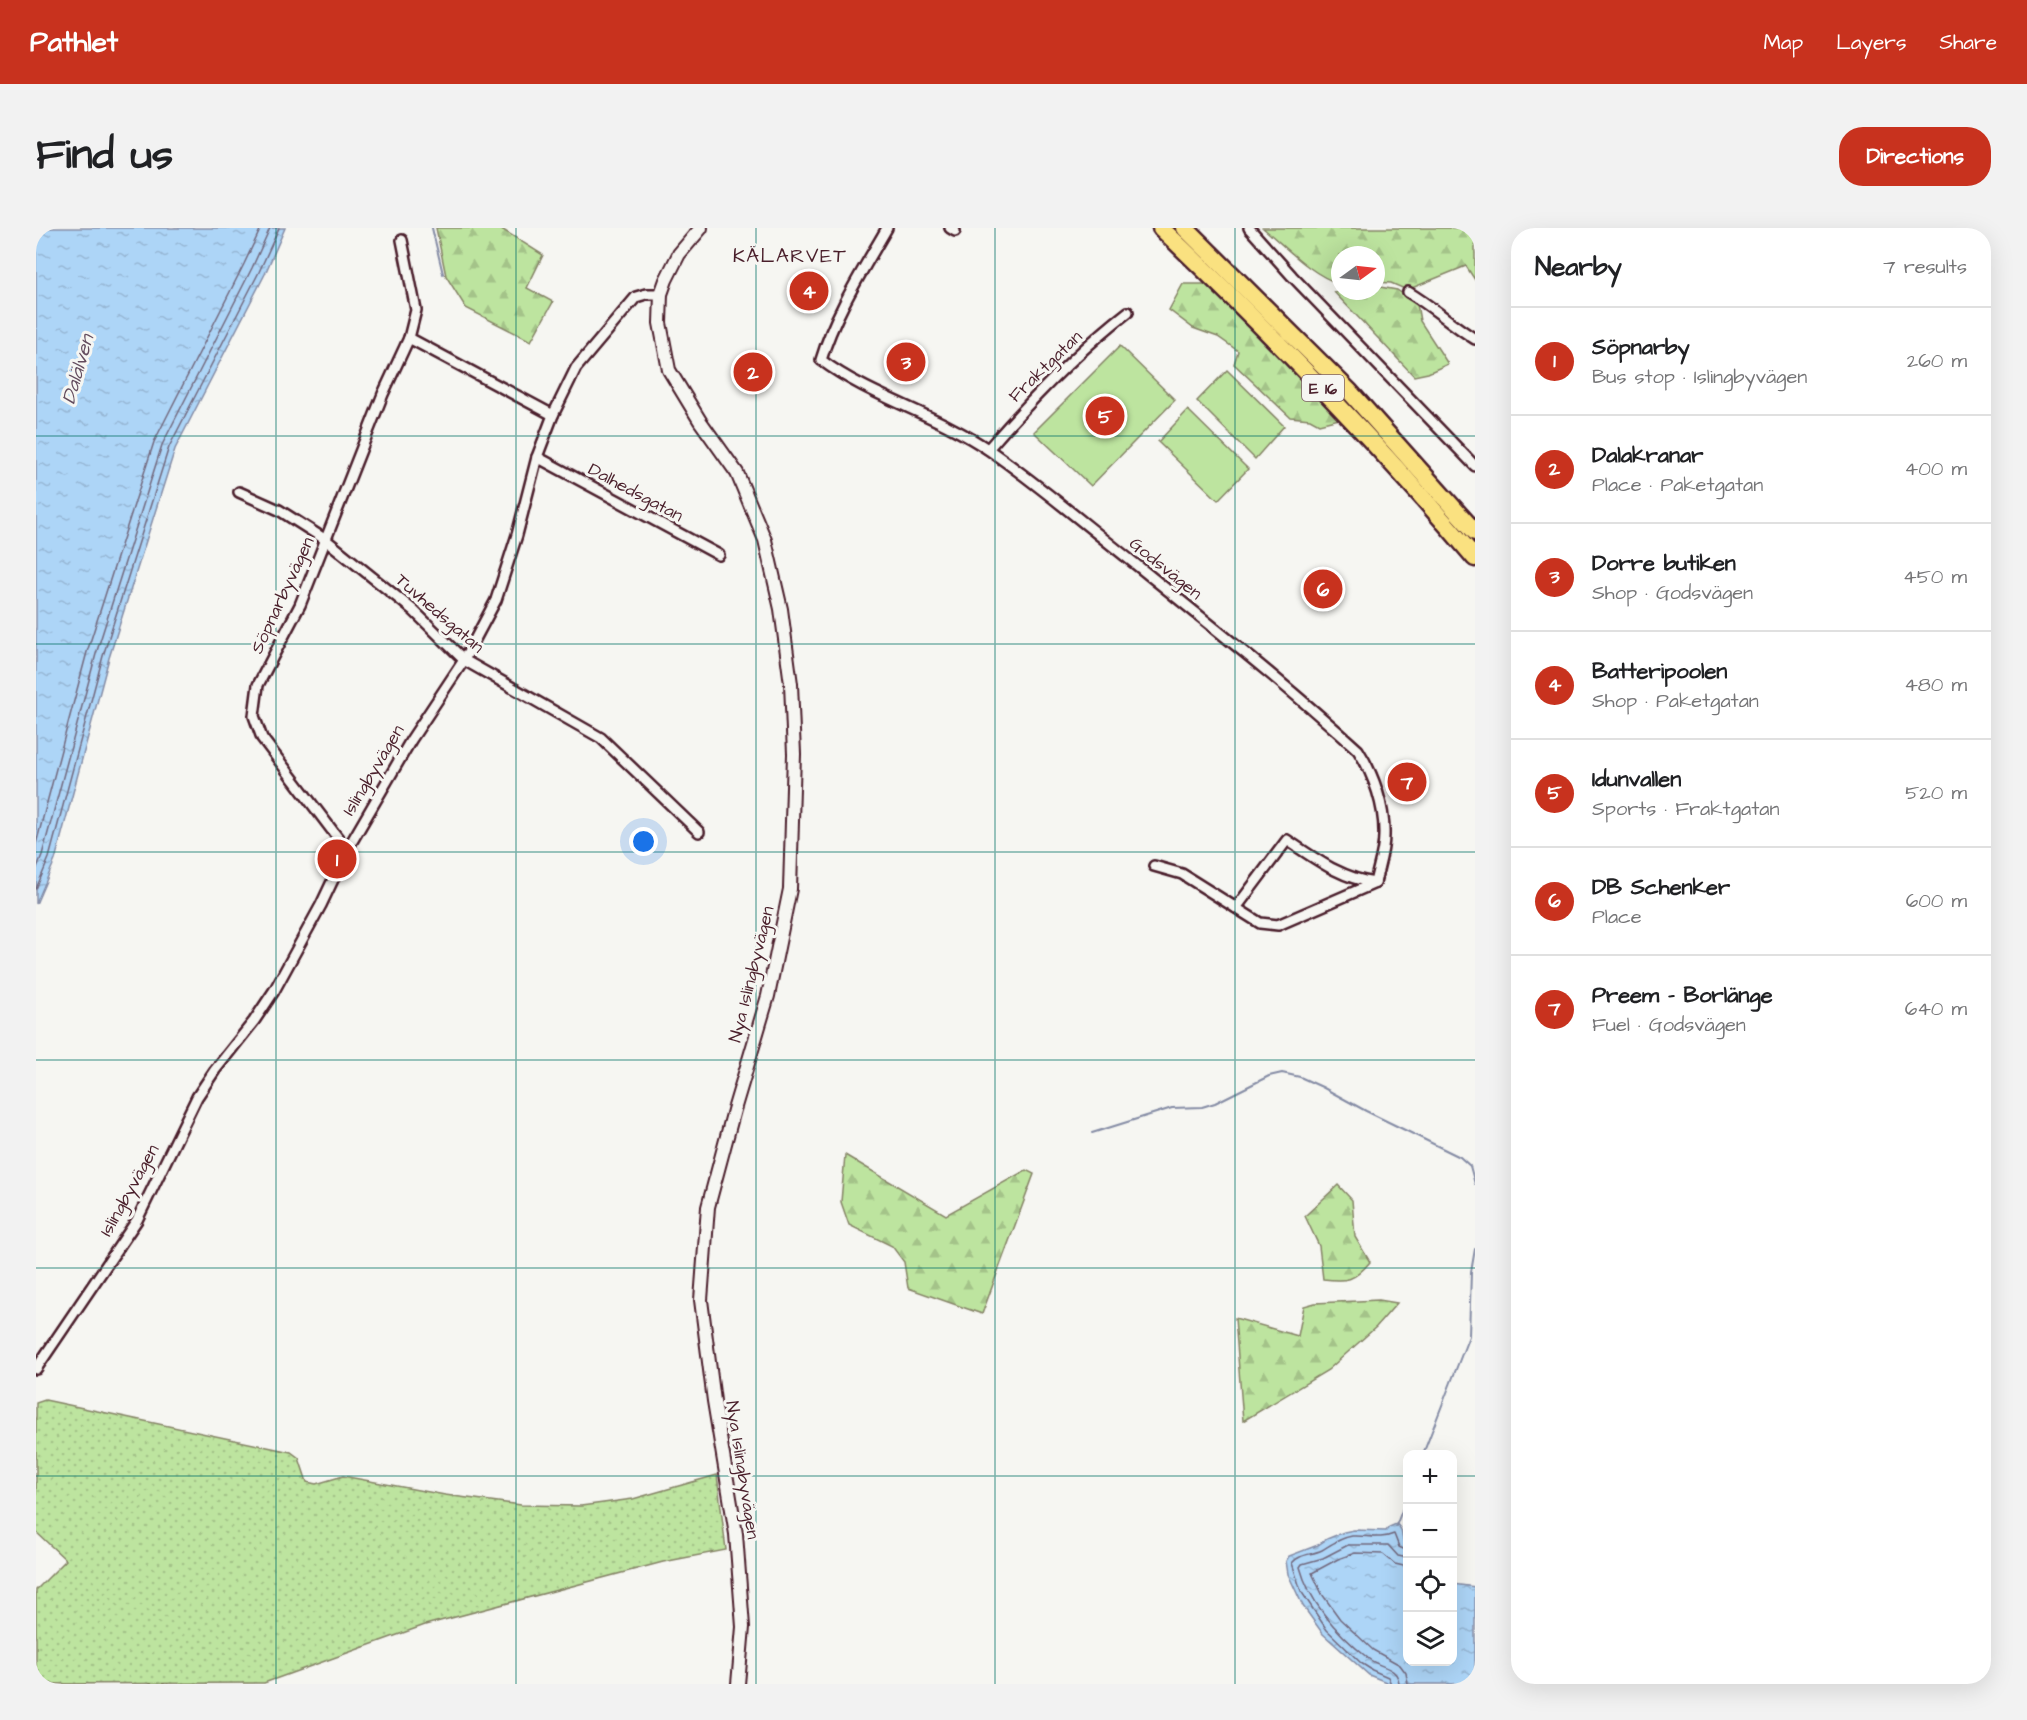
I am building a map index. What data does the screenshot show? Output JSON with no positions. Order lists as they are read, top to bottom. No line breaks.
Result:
{"streets":{"highway":["E 16"],"street":["Fraktgatan","Dalhedsgatan","Godsvägen","Söpnarbyvägen","Tuvhedsgatan","Islingbyvägen","Nya Islingbyvägen"]},"crossings":[["Fraktgatan","Godsvägen"],["Dalhedsgatan","Islingbyvägen"],["Söpnarbyvägen","Tuvhedsgatan"],["Söpnarbyvägen","Islingbyvägen"],["Tuvhedsgatan","Islingbyvägen"],["Islingbyvägen","Nya Islingbyvägen"]],"districts":["KÄLARVET"],"water":["Dalälven"],"north":"right","page":{"header":"Pathlet","nav":["Map","Layers","Share"],"title":"Find us","buttons":"Directions","heading":["Nearby","7 results"],"pins":["4","3","2","5","6","7","1"],"list":[{"mark":"1","name":"Söpnarby","note":"Bus stop · Islingbyvägen","value":"260 m"},{"mark":"2","name":"Dalakranar","note":"Place · Paketgatan","value":"400 m"},{"mark":"3","name":"Dorre butiken","note":"Shop · Godsvägen","value":"450 m"},{"mark":"4","name":"Batteripoolen","note":"Shop · Paketgatan","value":"480 m"},{"mark":"5","name":"Idunvallen","note":"Sports · Fraktgatan","value":"520 m"},{"mark":"6","name":"DB Schenker","note":"Place","value":"600 m"},{"mark":"7","name":"Preem - Borlänge","note":"Fuel · Godsvägen","value":"640 m"}],"map_buttons":["+","−"]}}
